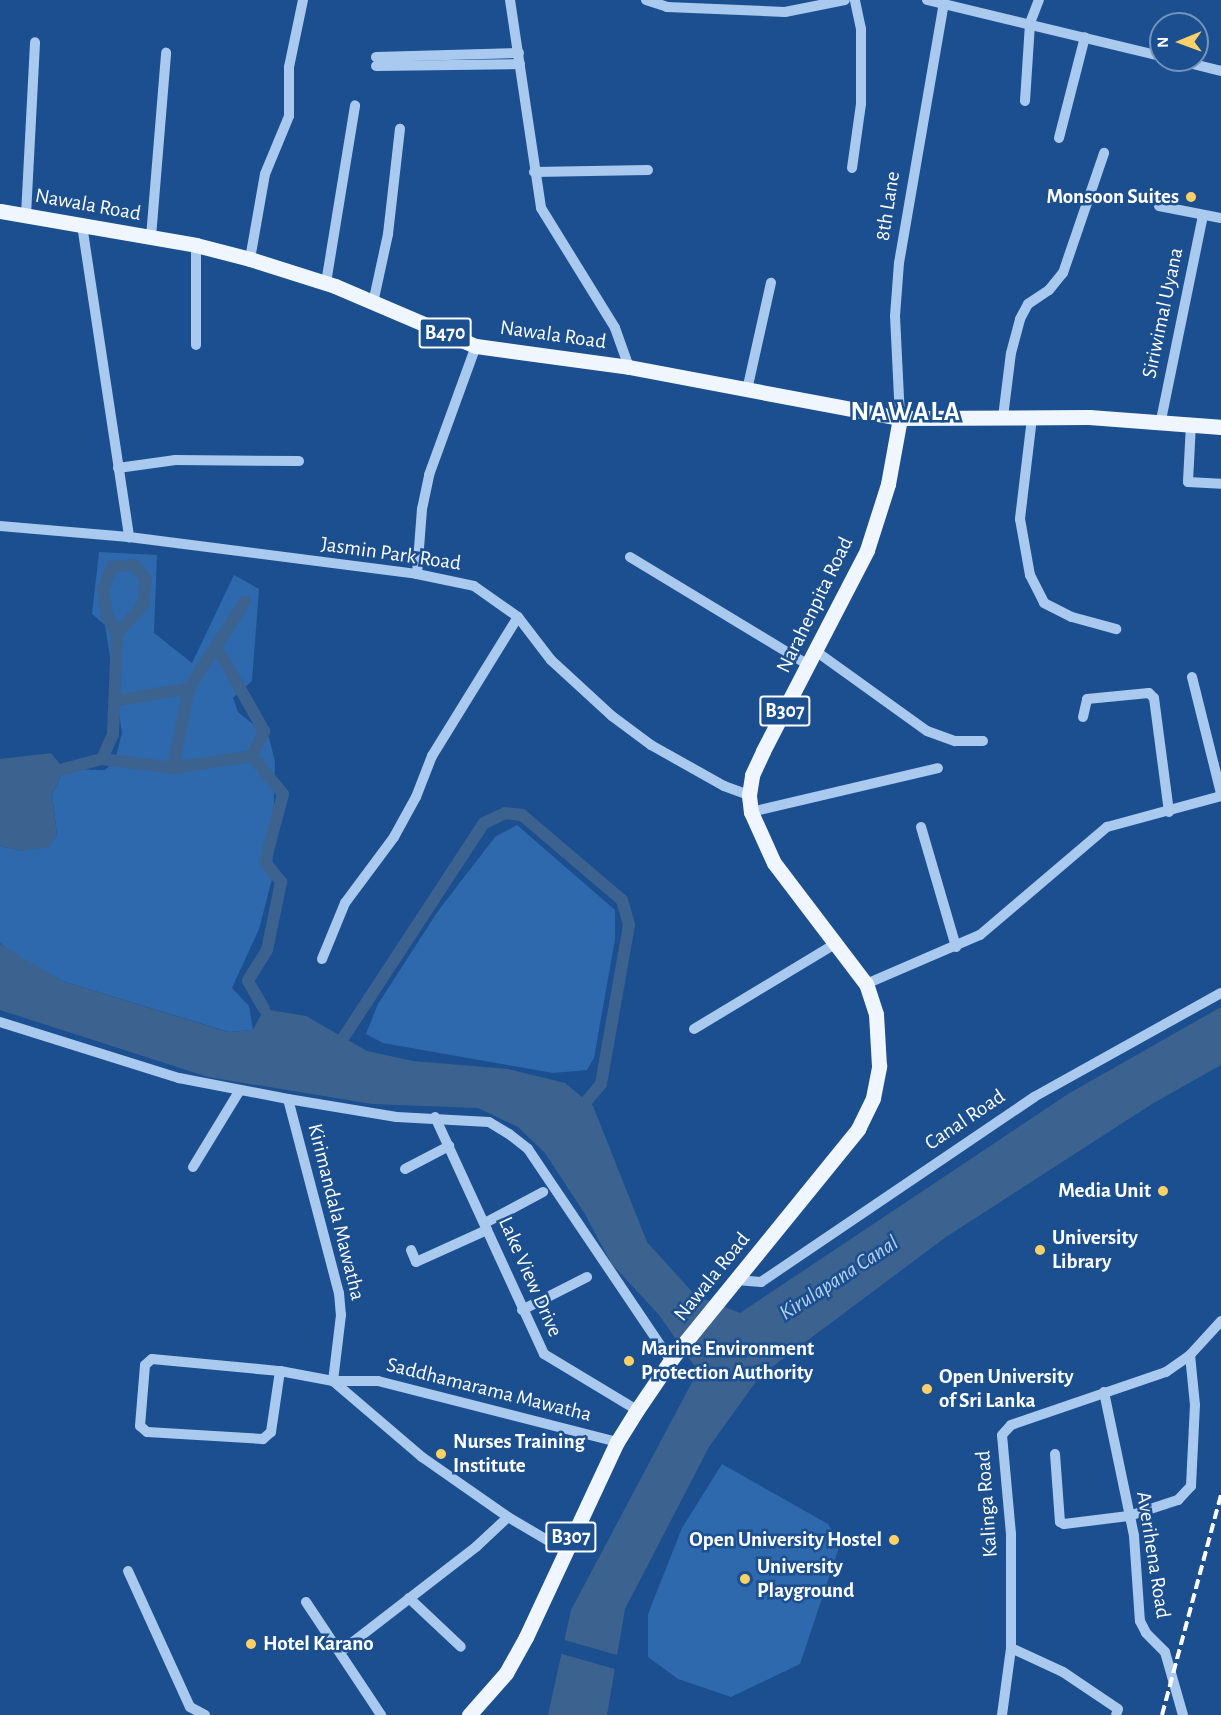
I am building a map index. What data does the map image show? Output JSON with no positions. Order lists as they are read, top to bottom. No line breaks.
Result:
{"streets":{"main road":["Nawala Road","B470","Narahenpita Road","B307"],"street":["8th Lane","Siriwimal Uyana","Jasmin Park Road","Canal Road","Kirimandala Mawatha","Lake View Drive","Saddhamarama Mawatha","Kalinga Road","Averihena Road"]},"crossings":[["Nawala Road","8th Lane"],["Nawala Road","Siriwimal Uyana"],["Nawala Road","Narahenpita Road"],["Nawala Road","Canal Road"],["Nawala Road","Lake View Drive"],["Nawala Road","Saddhamarama Mawatha"],["8th Lane","Narahenpita Road"],["Jasmin Park Road","Narahenpita Road"],["Kirimandala Mawatha","Saddhamarama Mawatha"],["Kalinga Road","Averihena Road"]],"districts":["NAWALA"],"water":["Kirulapana Canal"],"places":["Monsoon Suites","Media Unit","University Library","Marine Environment Protection Authority","Open University of Sri Lanka","Nurses Training Institute","Open University Hostel","University Playground","Hotel Karano"],"north":"left"}
